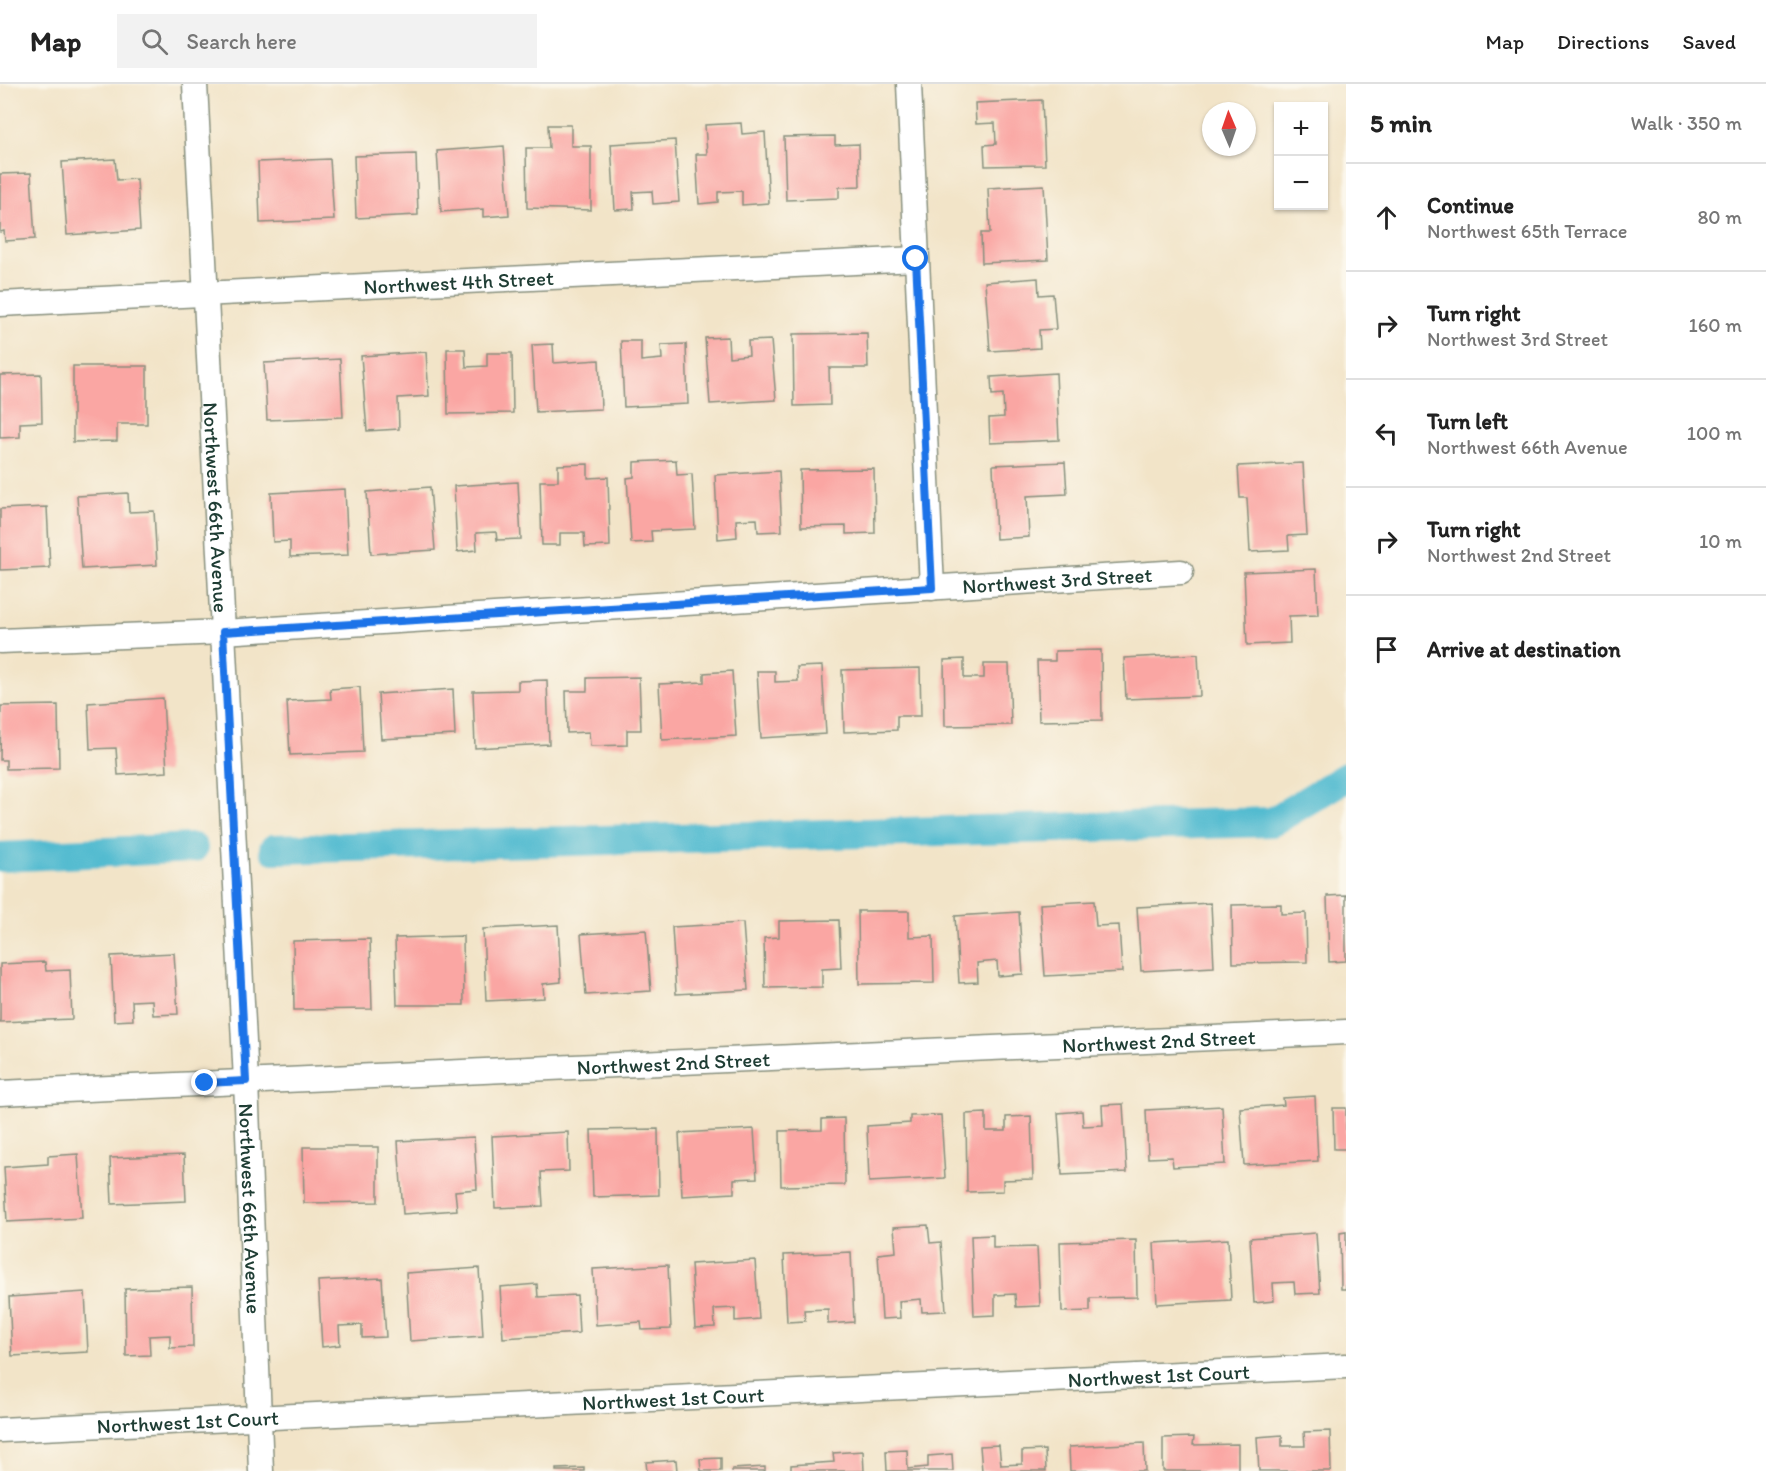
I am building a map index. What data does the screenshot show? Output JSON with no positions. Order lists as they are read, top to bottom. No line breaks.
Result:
{"streets":{"street":["Northwest 4th Street","Northwest 66th Avenue","Northwest 3rd Street","Northwest 2nd Street","Northwest 1st Court"]},"crossings":[["Northwest 4th Street","Northwest 66th Avenue"],["Northwest 66th Avenue","Northwest 3rd Street"],["Northwest 66th Avenue","Northwest 2nd Street"],["Northwest 66th Avenue","Northwest 1st Court"]],"north":"top","page":{"header":"Map","search":"Search here","nav":["Map","Directions","Saved"],"heading":["5 min","Walk · 350 m"],"map_buttons":["+","−"],"list":[["Continue","Northwest 65th Terrace","80 m"],["Turn right","Northwest 3rd Street","160 m"],["Turn left","Northwest 66th Avenue","100 m"],["Turn right","Northwest 2nd Street","10 m"],"Arrive at destination"]}}
